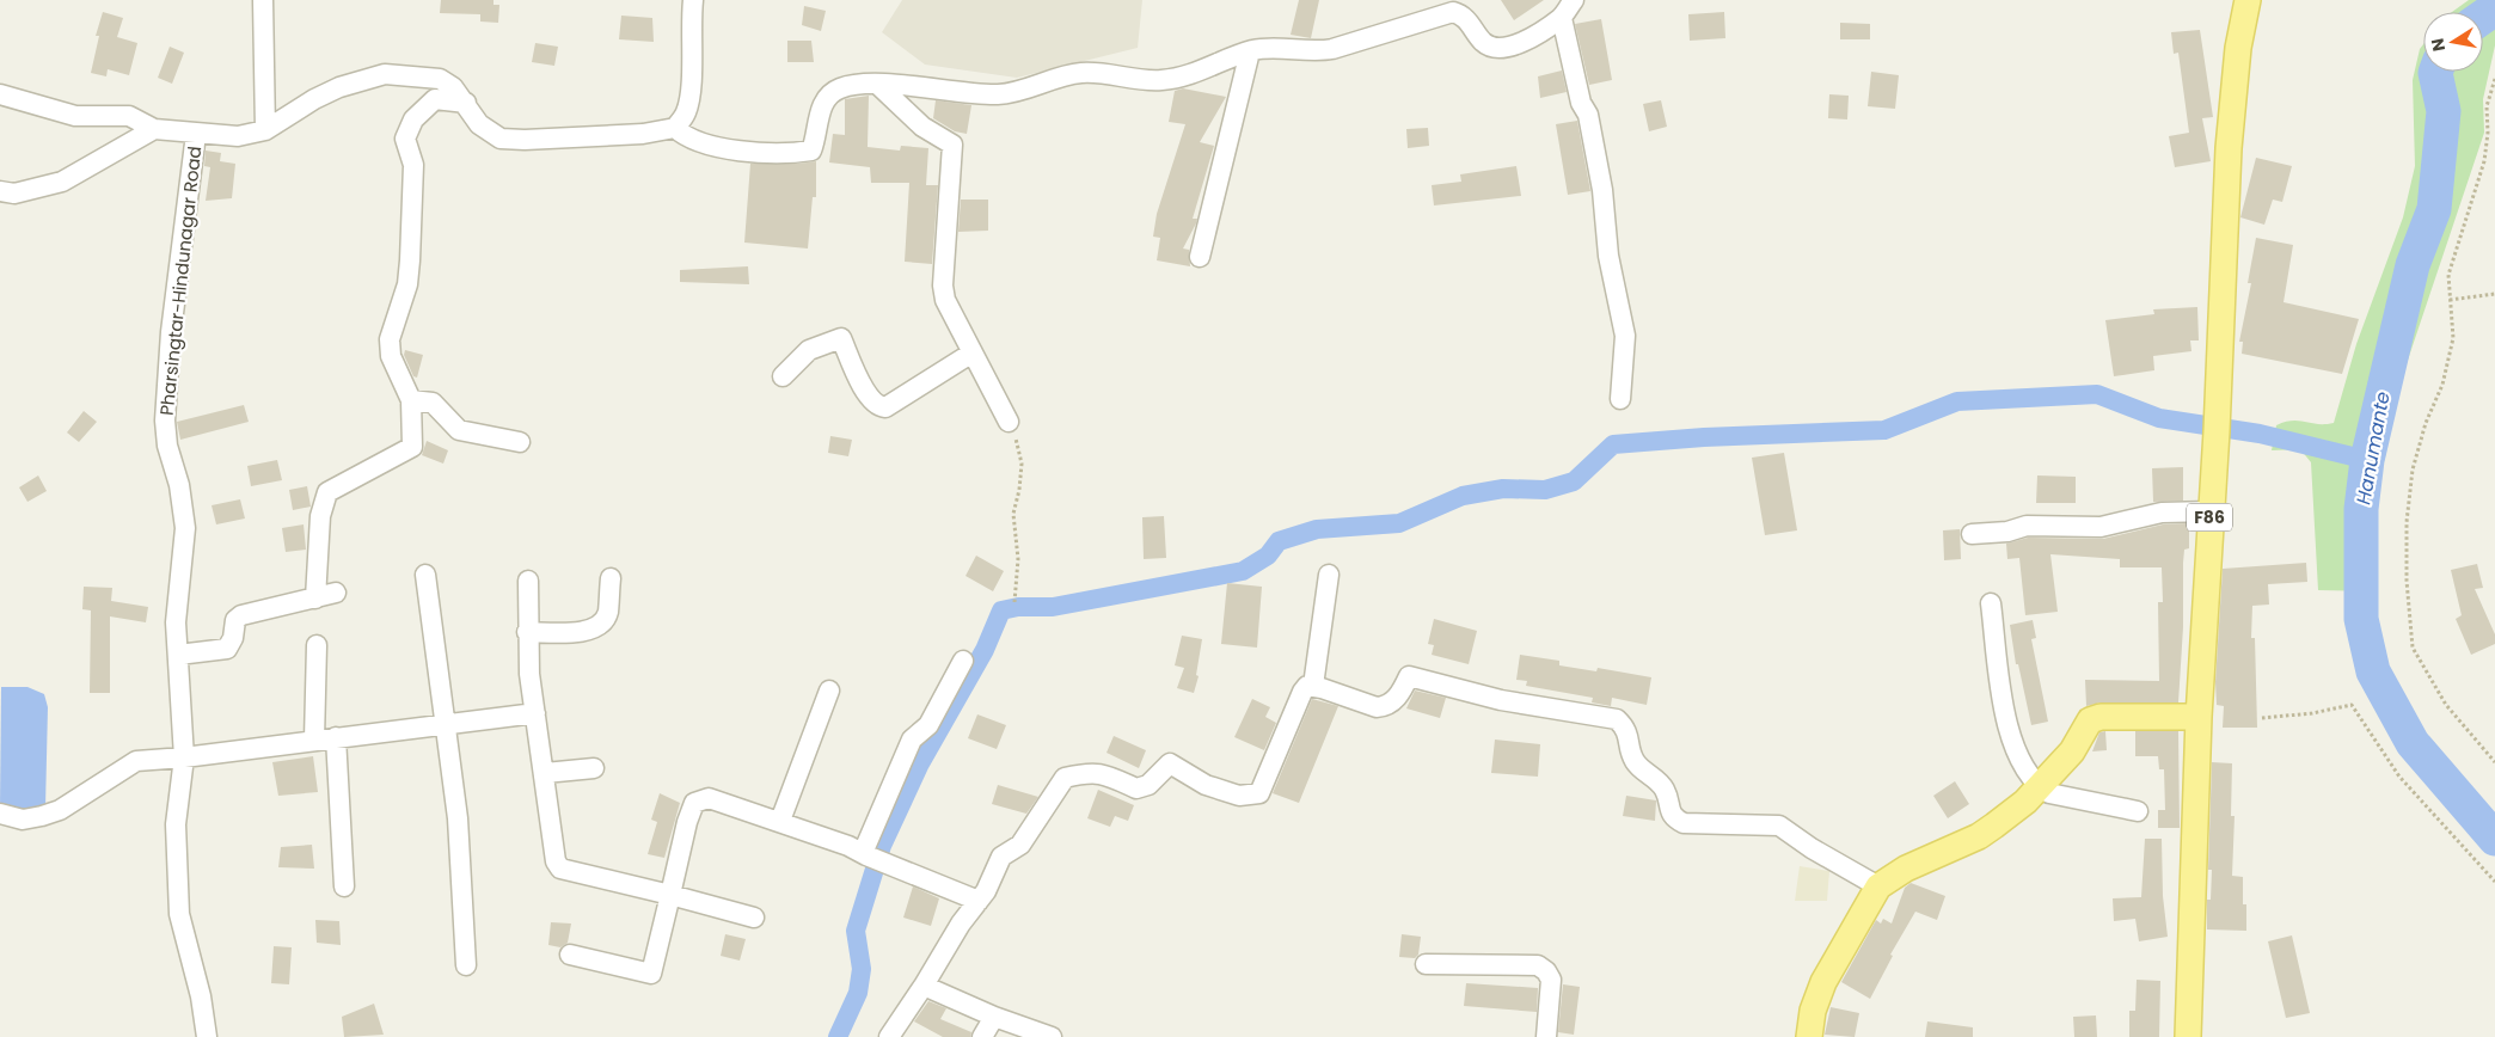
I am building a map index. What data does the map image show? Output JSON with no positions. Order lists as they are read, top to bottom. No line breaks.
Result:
{"streets":{"main road":["F86"],"street":["Pharsingtar-Hindunagar Road"]},"water":["Hanumante"],"north":"left"}
